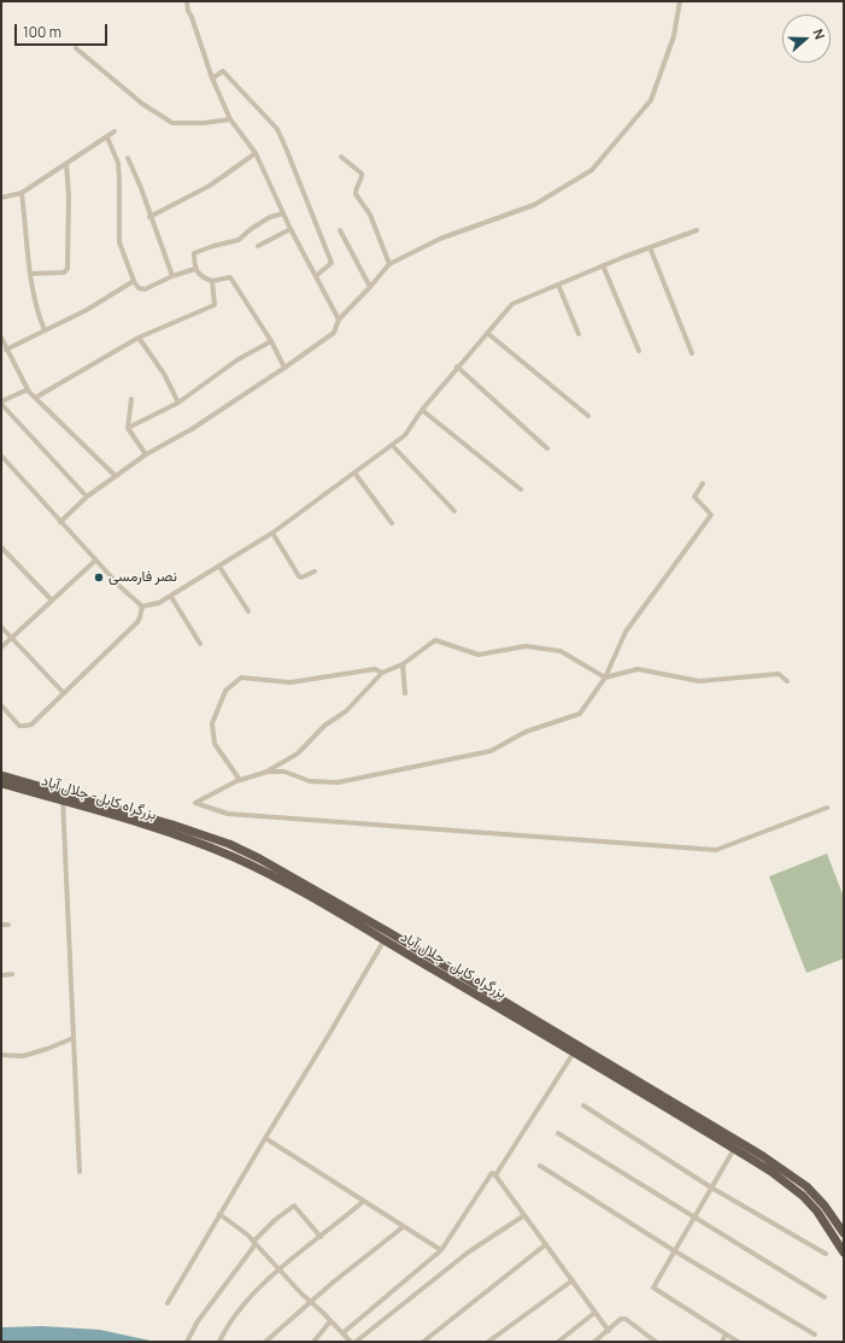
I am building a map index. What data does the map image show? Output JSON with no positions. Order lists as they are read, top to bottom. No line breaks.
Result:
{"streets":{"highway":["بزرگراه کابل- جلال آباد"]},"places":["نصر فارمسی"],"scale_bar":"100 m","north":"right"}
